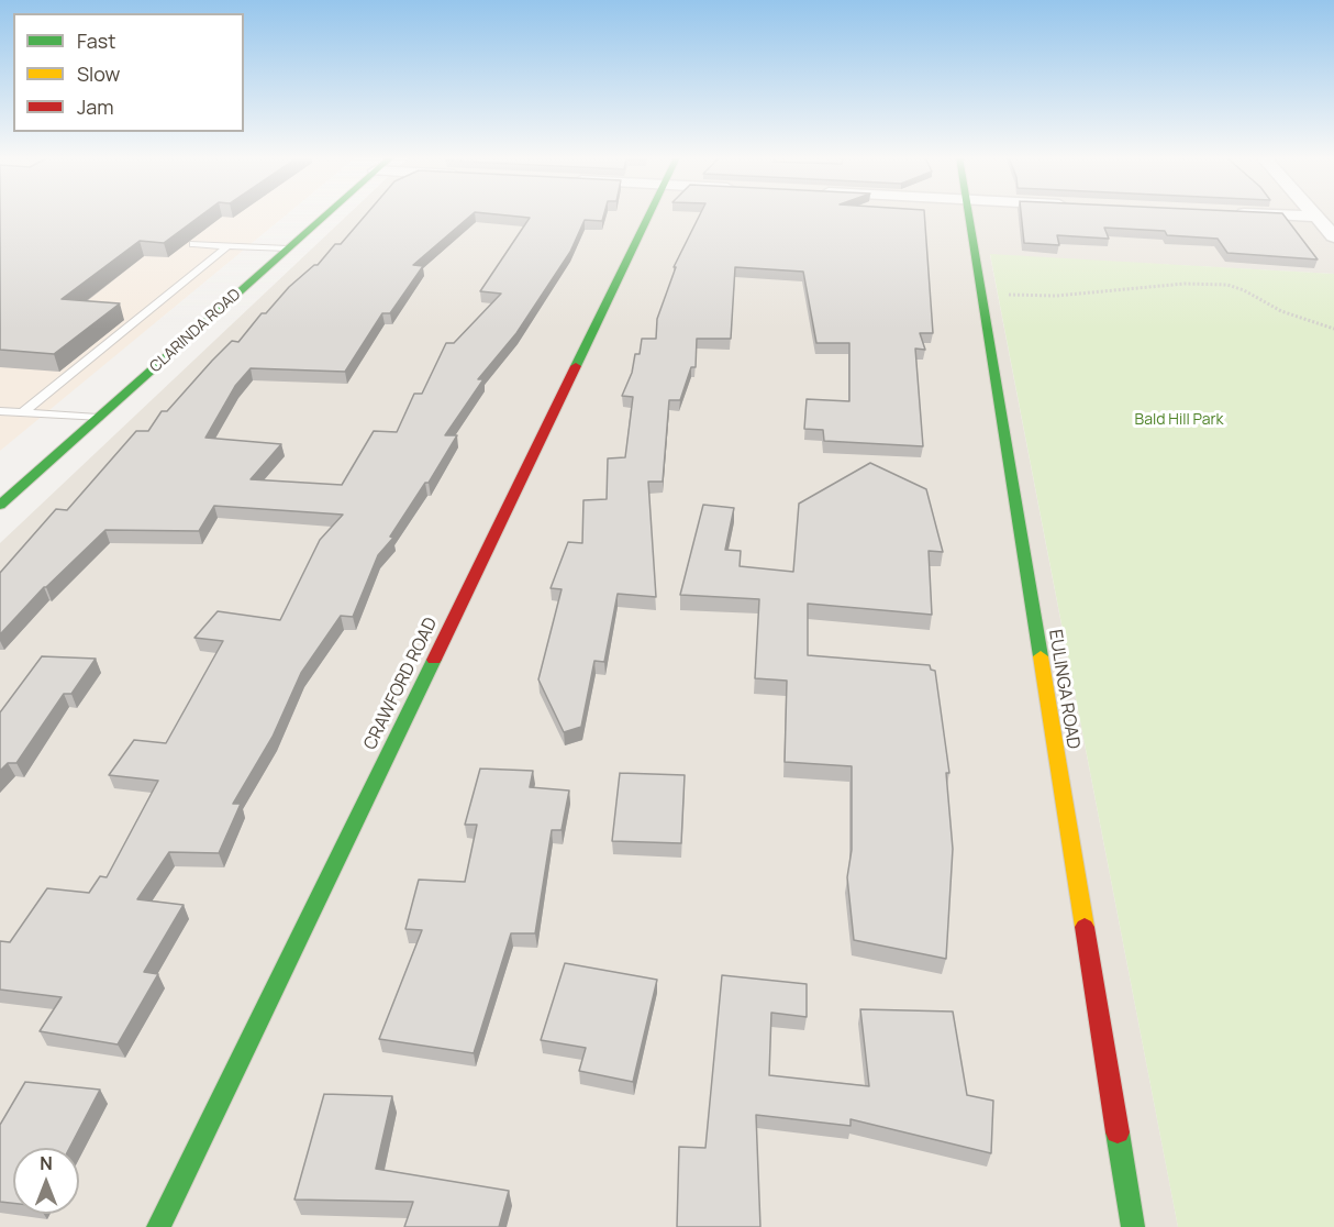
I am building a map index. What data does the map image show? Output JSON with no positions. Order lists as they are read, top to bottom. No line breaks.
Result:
{"streets":{"street":["CLARINDA ROAD","CRAWFORD ROAD","EULINGA ROAD"]},"parks":["Bald Hill Park"],"legend":["Fast","Slow","Jam"],"north":"top"}
